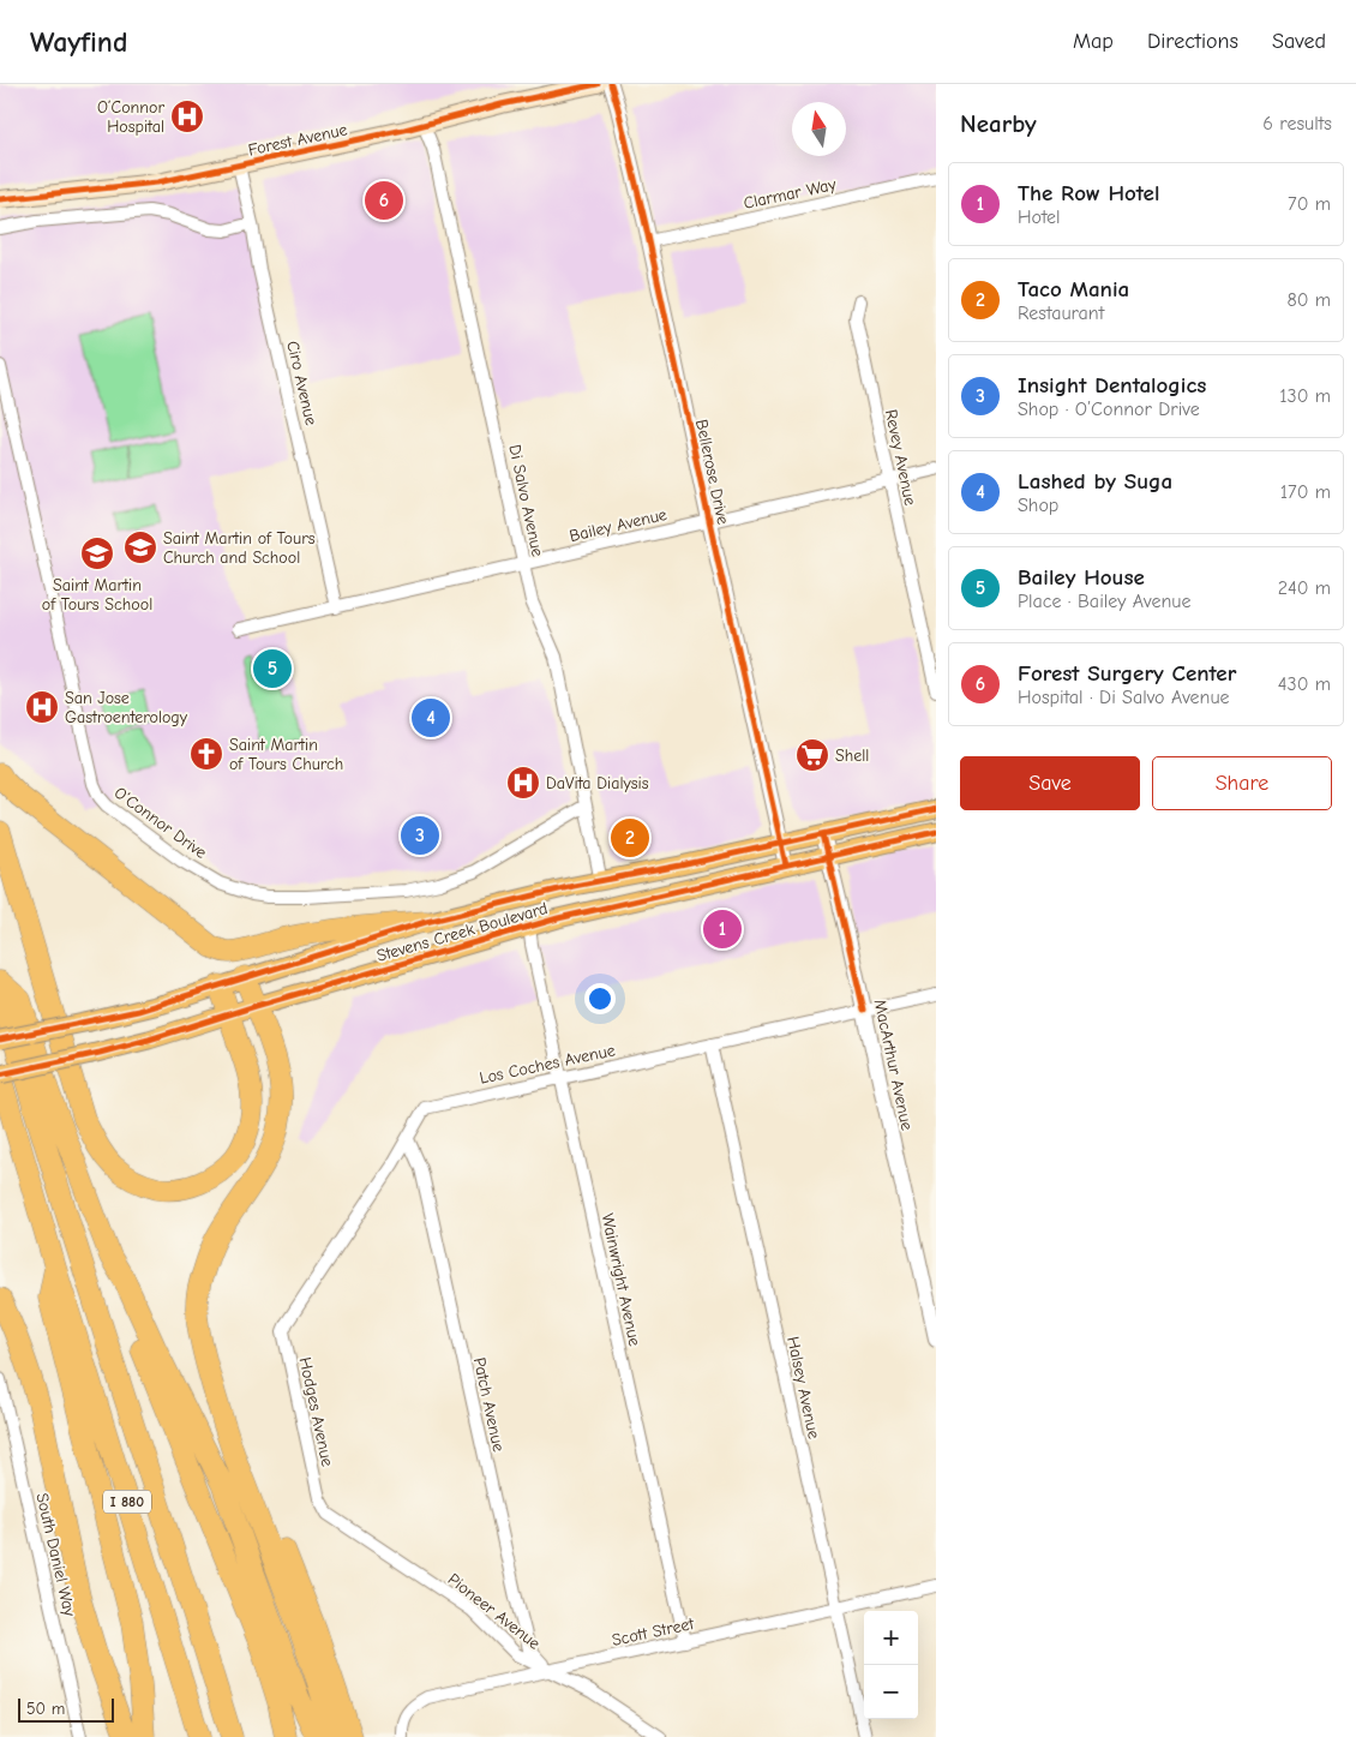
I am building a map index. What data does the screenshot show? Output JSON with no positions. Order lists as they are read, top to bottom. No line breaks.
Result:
{"streets":{"highway":["I 880"],"main road":["Forest Avenue","Stevens Creek Boulevard"],"street":["Clarmar Way","Ciro Avenue","Revey Avenue","Bellerose Drive","Di Salvo Avenue","Bailey Avenue","O’Connor Drive","Los Coches Avenue","MacArthur Avenue","Wainwright Avenue","Halsey Avenue","Patch Avenue","Hodges Avenue","South Daniel Way","Pioneer Avenue","Scott Street"]},"crossings":[["Forest Avenue","Ciro Avenue"],["Forest Avenue","Di Salvo Avenue"],["Clarmar Way","Bellerose Drive"],["Ciro Avenue","Bailey Avenue"],["Revey Avenue","Bailey Avenue"],["Bellerose Drive","Bailey Avenue"],["Bellerose Drive","Stevens Creek Boulevard"],["Di Salvo Avenue","Bailey Avenue"],["Di Salvo Avenue","O’Connor Drive"],["Di Salvo Avenue","Stevens Creek Boulevard"],["Stevens Creek Boulevard","MacArthur Avenue"],["Stevens Creek Boulevard","Wainwright Avenue"],["Stevens Creek Boulevard","I 880"],["Los Coches Avenue","MacArthur Avenue"],["Los Coches Avenue","Wainwright Avenue"],["Los Coches Avenue","Halsey Avenue"],["Los Coches Avenue","Patch Avenue"],["Los Coches Avenue","Hodges Avenue"],["Wainwright Avenue","Scott Street"],["Halsey Avenue","Scott Street"],["Patch Avenue","Pioneer Avenue"],["Patch Avenue","Scott Street"],["Hodges Avenue","Pioneer Avenue"],["Pioneer Avenue","Scott Street"]],"places":{"hospital":["O’Connor Hospital","San Jose Gastroenterology","DaVita Dialysis"],"school or university":["Saint Martin of Tours Church and School","Saint Martin of Tours School"],"church":["Saint Martin of Tours Church"],"supermarket":["Shell"]},"scale_bar":"50 m","north":"top","page":{"header":"Wayfind","nav":["Map","Directions","Saved"],"heading":["Nearby","6 results"],"list":[{"mark":"1","name":"The Row Hotel","note":"Hotel","value":"70 m"},{"mark":"2","name":"Taco Mania","note":"Restaurant","value":"80 m"},{"mark":"3","name":"Insight Dentalogics","note":"Shop · O’Connor Drive","value":"130 m"},{"mark":"4","name":"Lashed by Suga","note":"Shop","value":"170 m"},{"mark":"5","name":"Bailey House","note":"Place · Bailey Avenue","value":"240 m"},{"mark":"6","name":"Forest Surgery Center","note":"Hospital · Di Salvo Avenue","value":"430 m"}],"pins":["6","5","4","3","2","1"],"buttons":["Save","Share"],"map_buttons":["+","−"],"scale":"50 m"}}
